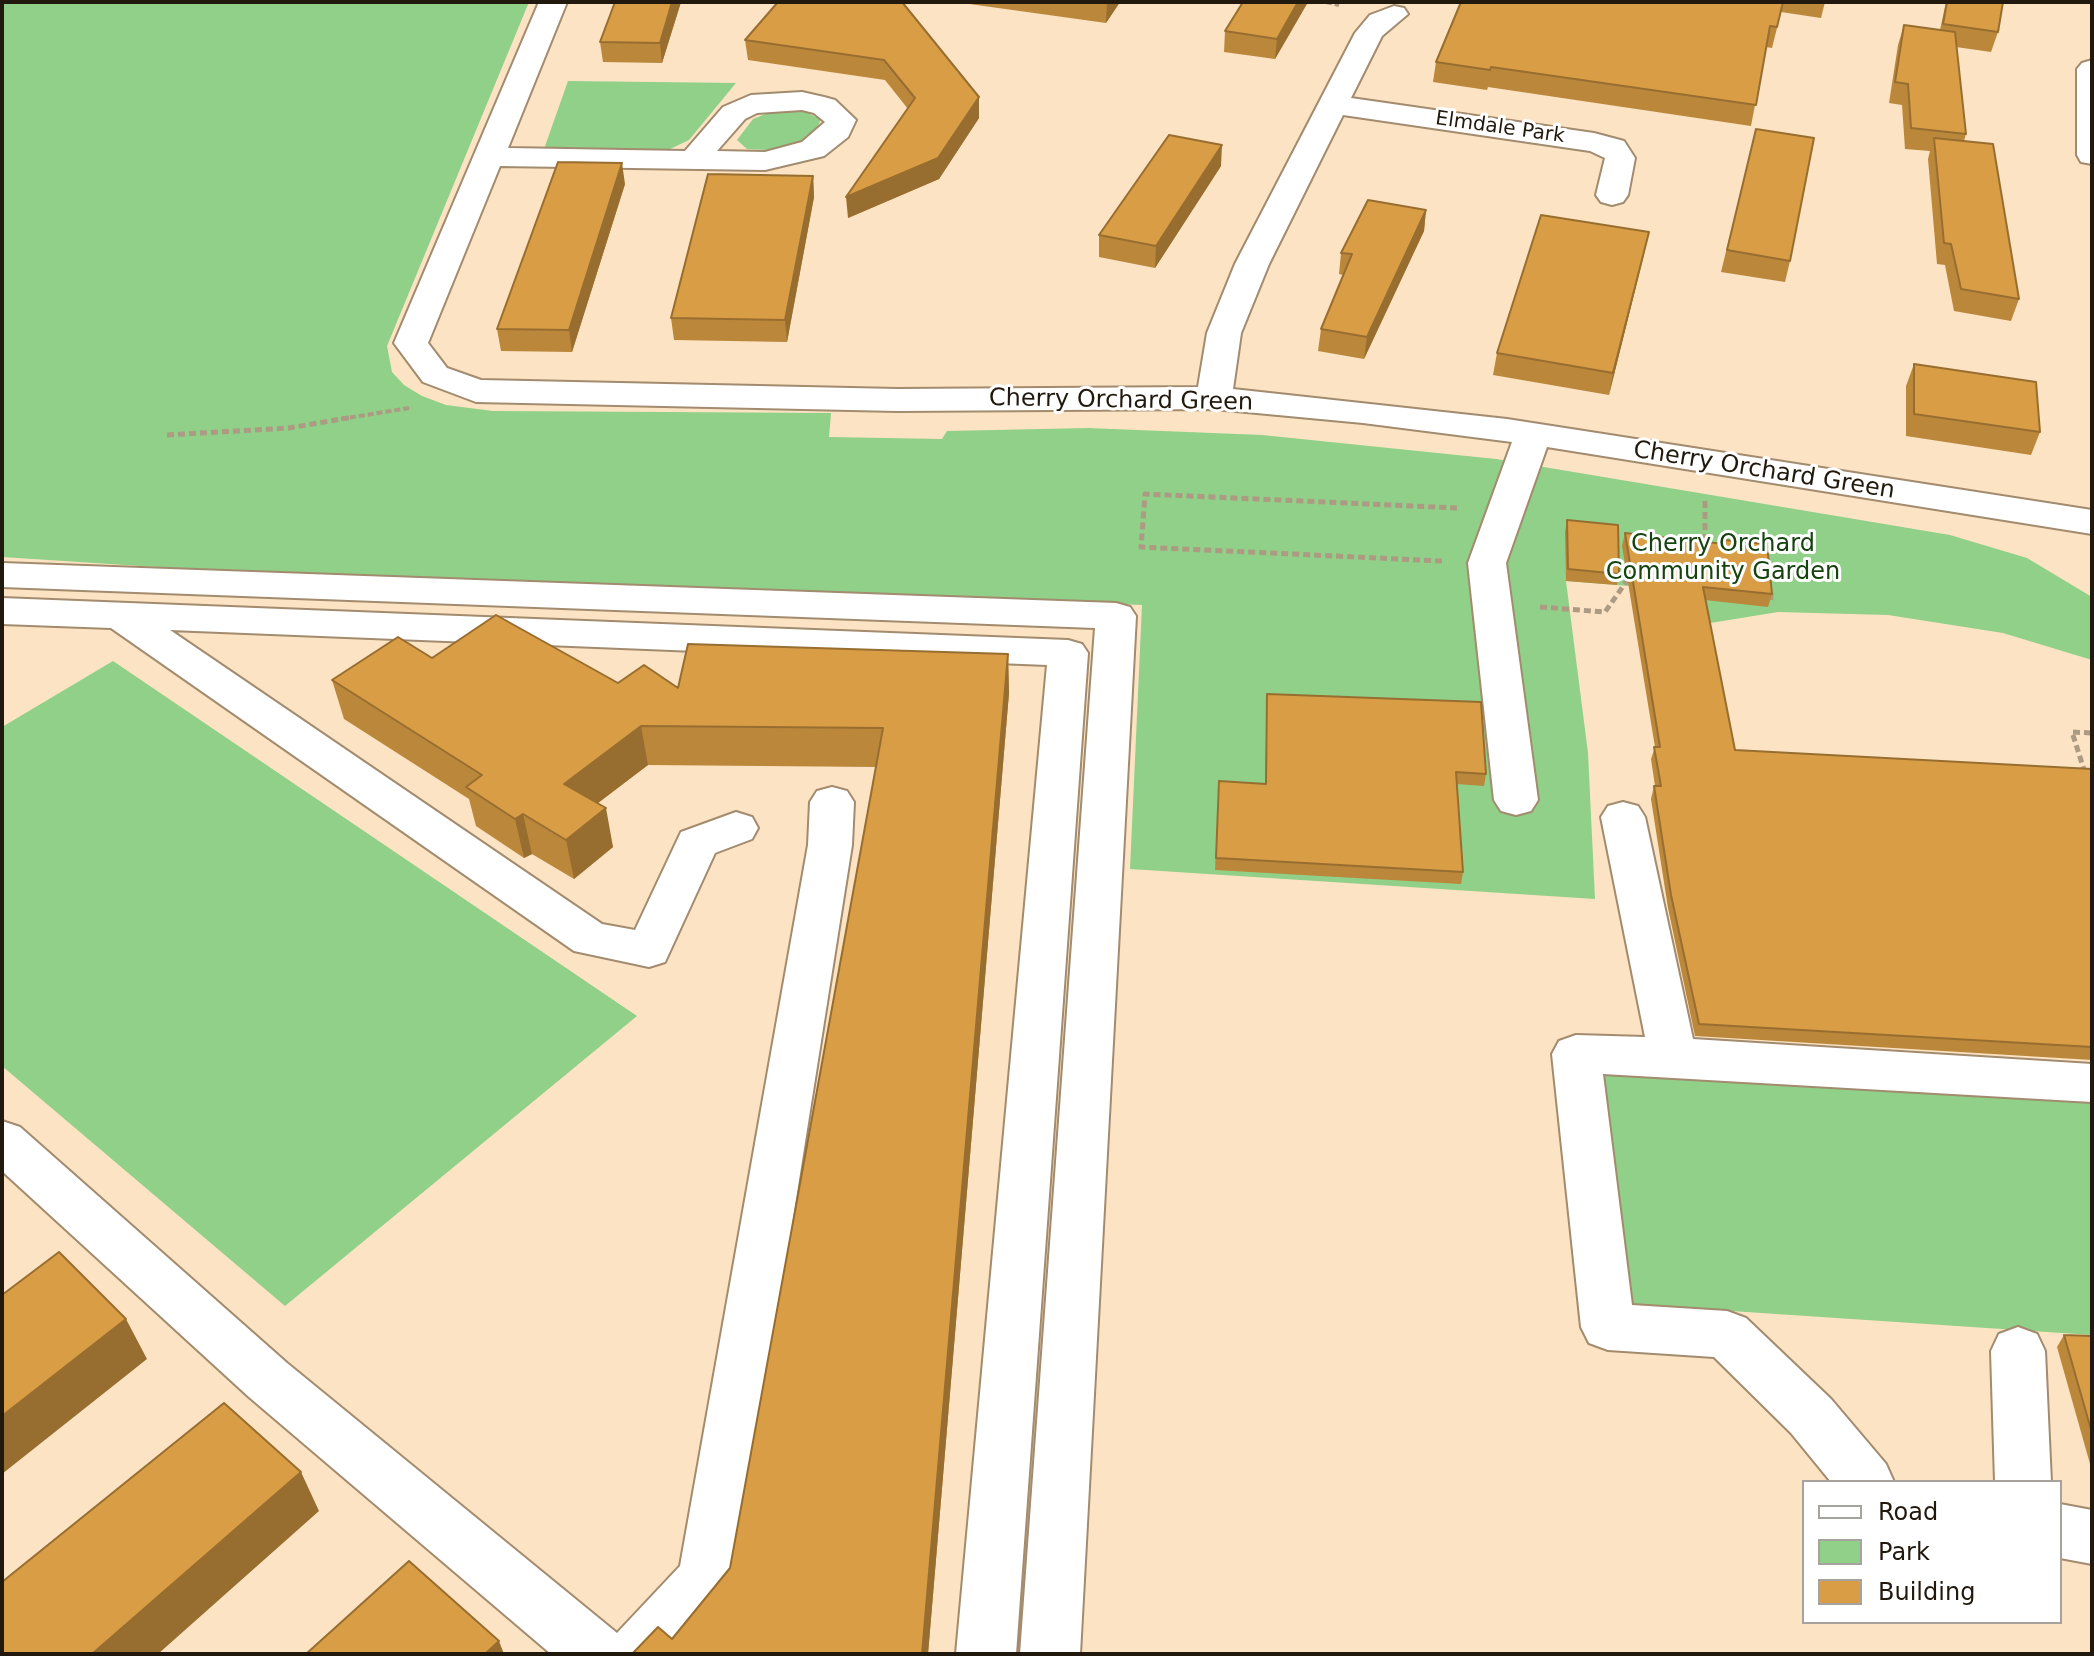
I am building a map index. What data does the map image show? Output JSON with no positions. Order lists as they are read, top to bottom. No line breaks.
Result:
{"streets":{"street":["Elmdale Park","Cherry Orchard Green"]},"parks":["Cherry Orchard Community Garden"],"legend":["Road","Park","Building"]}
